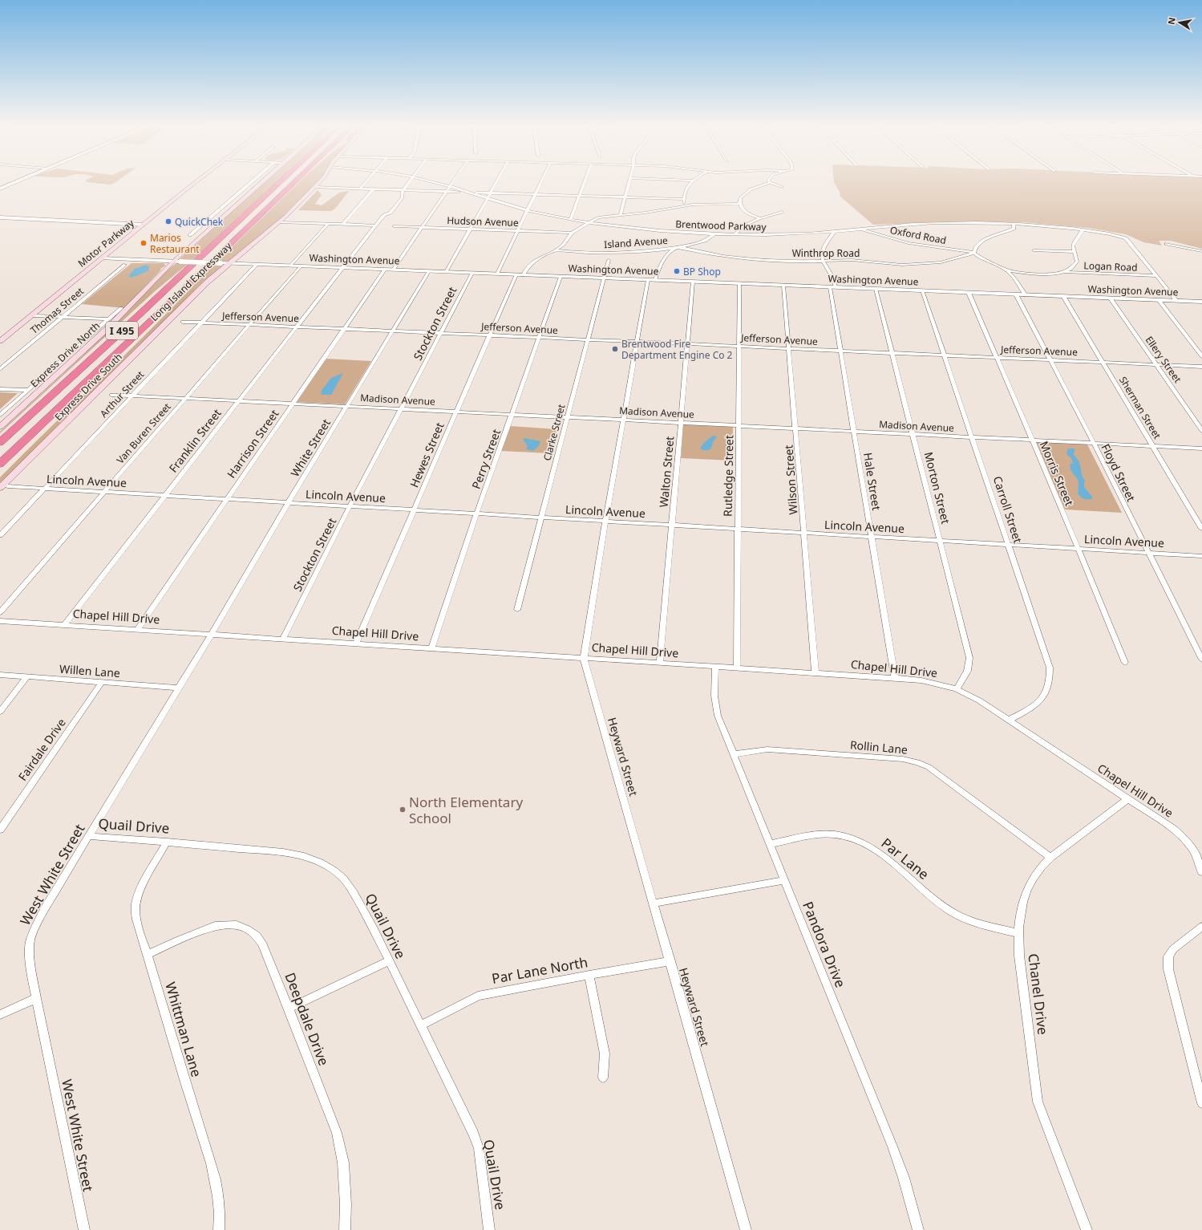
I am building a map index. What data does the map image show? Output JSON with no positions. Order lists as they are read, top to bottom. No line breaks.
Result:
{"streets":{"highway":["Long Island Expressway","I 495"],"main road":["Motor Parkway","Express Drive North","Express Drive South"],"street":["Hudson Avenue","Brentwood Parkway","Oxford Road","Island Avenue","Winthrop Road","Washington Avenue","Logan Road","Thomas Street","Jefferson Avenue","Stockton Street","Ellery Street","Arthur Street","Madison Avenue","Sherman Street","Clarke Street","Van Buren Street","Franklin Street","Harrison Street","White Street","Hewes Street","Perry Street","Walton Street","Floyd Street","Morris Street","Rutledge Street","Wilson Street","Lincoln Avenue","Hale Street","Morton Street","Carroll Street","Chapel Hill Drive","Willen Lane","Rollin Lane","Fairdale Drive","Heyward Street","Quail Drive","Par Lane","West White Street","Pandora Drive","Par Lane North","Chanel Drive","Deepdale Drive","Whittman Lane"]},"crossings":[["Brentwood Parkway","Oxford Road"],["Brentwood Parkway","Island Avenue"],["Brentwood Parkway","Logan Road"],["Oxford Road","Winthrop Road"],["Island Avenue","Winthrop Road"],["Island Avenue","Heyward Street"],["Motor Parkway","Washington Avenue"],["Winthrop Road","Hale Street"],["Winthrop Road","Heyward Street"],["Washington Avenue","Stockton Street"],["Washington Avenue","Express Drive North"],["Washington Avenue","Ellery Street"],["Washington Avenue","Express Drive South"],["Washington Avenue","Arthur Street"],["Washington Avenue","Sherman Street"],["Washington Avenue","Clarke Street"],["Washington Avenue","Van Buren Street"],["Washington Avenue","Franklin Street"],["Washington Avenue","Harrison Street"],["Washington Avenue","White Street"],["Washington Avenue","Hewes Street"],["Washington Avenue","Perry Street"],["Washington Avenue","Walton Street"],["Washington Avenue","Floyd Street"],["Washington Avenue","Morris Street"],["Washington Avenue","Rutledge Street"],["Washington Avenue","Wilson Street"],["Washington Avenue","Hale Street"],["Washington Avenue","Morton Street"],["Washington Avenue","Carroll Street"],["Washington Avenue","Heyward Street"],["Jefferson Avenue","Stockton Street"],["Jefferson Avenue","Ellery Street"],["Jefferson Avenue","Arthur Street"],["Jefferson Avenue","Sherman Street"],["Jefferson Avenue","Clarke Street"],["Jefferson Avenue","Van Buren Street"],["Jefferson Avenue","Franklin Street"],["Jefferson Avenue","Harrison Street"],["Jefferson Avenue","White Street"],["Jefferson Avenue","Hewes Street"],["Jefferson Avenue","Perry Street"],["Jefferson Avenue","Walton Street"],["Jefferson Avenue","Floyd Street"],["Jefferson Avenue","Morris Street"],["Jefferson Avenue","Rutledge Street"],["Jefferson Avenue","Wilson Street"],["Jefferson Avenue","Hale Street"],["Jefferson Avenue","Morton Street"],["Jefferson Avenue","Carroll Street"],["Jefferson Avenue","Heyward Street"],["Stockton Street","Madison Avenue"],["Stockton Street","Lincoln Avenue"],["Stockton Street","Chapel Hill Drive"],["Arthur Street","Madison Avenue"],["Arthur Street","Lincoln Avenue"],["Madison Avenue","Sherman Street"],["Madison Avenue","Clarke Street"],["Madison Avenue","Van Buren Street"],["Madison Avenue","Franklin Street"],["Madison Avenue","Harrison Street"],["Madison Avenue","White Street"],["Madison Avenue","Hewes Street"],["Madison Avenue","Perry Street"],["Madison Avenue","Walton Street"],["Madison Avenue","Floyd Street"],["Madison Avenue","Morris Street"],["Madison Avenue","Rutledge Street"],["Madison Avenue","Wilson Street"],["Madison Avenue","Hale Street"],["Madison Avenue","Morton Street"],["Madison Avenue","Carroll Street"],["Madison Avenue","Heyward Street"],["Clarke Street","Lincoln Avenue"],["Van Buren Street","Lincoln Avenue"],["Franklin Street","Lincoln Avenue"],["Franklin Street","Chapel Hill Drive"],["Harrison Street","Lincoln Avenue"],["Harrison Street","Chapel Hill Drive"],["White Street","Lincoln Avenue"],["White Street","Chapel Hill Drive"],["White Street","West White Street"],["Hewes Street","Lincoln Avenue"],["Hewes Street","Chapel Hill Drive"],["Perry Street","Lincoln Avenue"],["Perry Street","Chapel Hill Drive"],["Walton Street","Lincoln Avenue"],["Walton Street","Chapel Hill Drive"],["Floyd Street","Lincoln Avenue"],["Morris Street","Lincoln Avenue"],["Rutledge Street","Lincoln Avenue"],["Rutledge Street","Chapel Hill Drive"],["Wilson Street","Lincoln Avenue"],["Wilson Street","Chapel Hill Drive"],["Lincoln Avenue","Hale Street"],["Lincoln Avenue","Morton Street"],["Lincoln Avenue","Carroll Street"],["Lincoln Avenue","Heyward Street"],["Hale Street","Chapel Hill Drive"],["Morton Street","Chapel Hill Drive"],["Carroll Street","Chapel Hill Drive"],["Chapel Hill Drive","Heyward Street"],["Chapel Hill Drive","West White Street"],["Chapel Hill Drive","Pandora Drive"],["Chapel Hill Drive","Chanel Drive"],["Willen Lane","Fairdale Drive"],["Willen Lane","West White Street"],["Rollin Lane","Pandora Drive"],["Rollin Lane","Chanel Drive"],["Heyward Street","Par Lane North"],["Quail Drive","West White Street"],["Quail Drive","Par Lane North"],["Quail Drive","Whittman Lane"],["Par Lane","Pandora Drive"],["Par Lane","Chanel Drive"],["Deepdale Drive","Whittman Lane"]],"places":["QuickChek","Marios Restaurant","BP Shop","Brentwood Fire Department Engine Co 2","North Elementary School"],"north":"left"}
